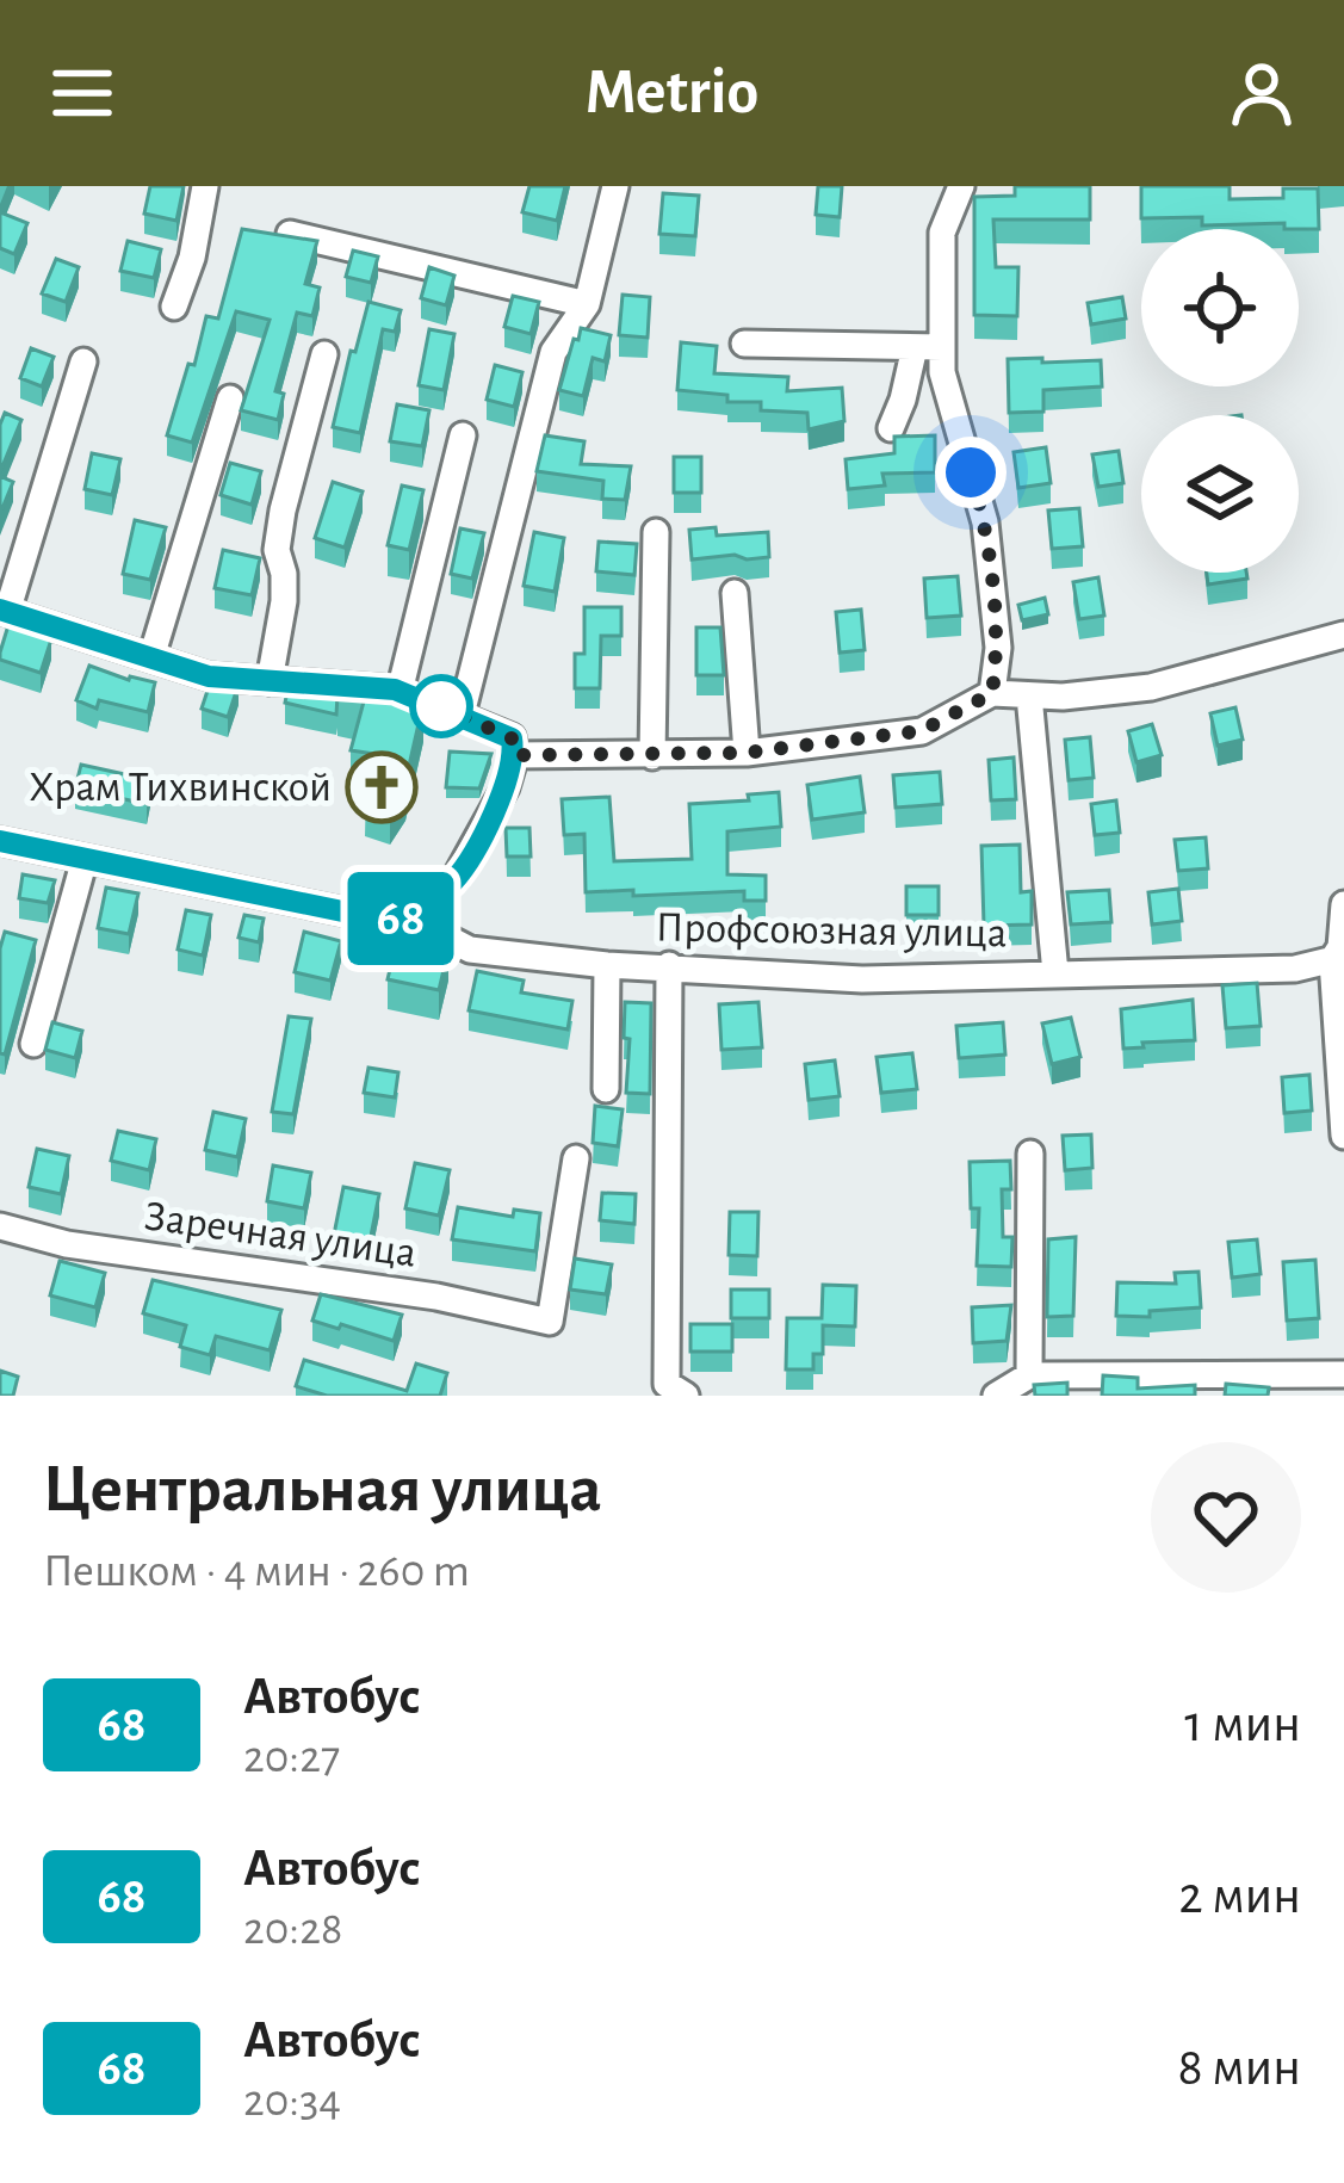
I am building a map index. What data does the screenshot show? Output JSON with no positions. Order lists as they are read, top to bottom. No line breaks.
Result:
{"streets":{"street":["Профсоюзная улица","Заречная улица"]},"places":{"church":["Храм Тихвинской"]},"lines":["bus line 68"],"page":{"header":"Metrio","on_map":"68","heading":["Центральная улица","Пешком · 4 мин · 260 m"],"list":[{"mark":"68","name":"Автобус","note":"20:27","value":"1 мин"},{"mark":"68","name":"Автобус","note":"20:28","value":"2 мин"},{"mark":"68","name":"Автобус","note":"20:34","value":"8 мин"}]}}
